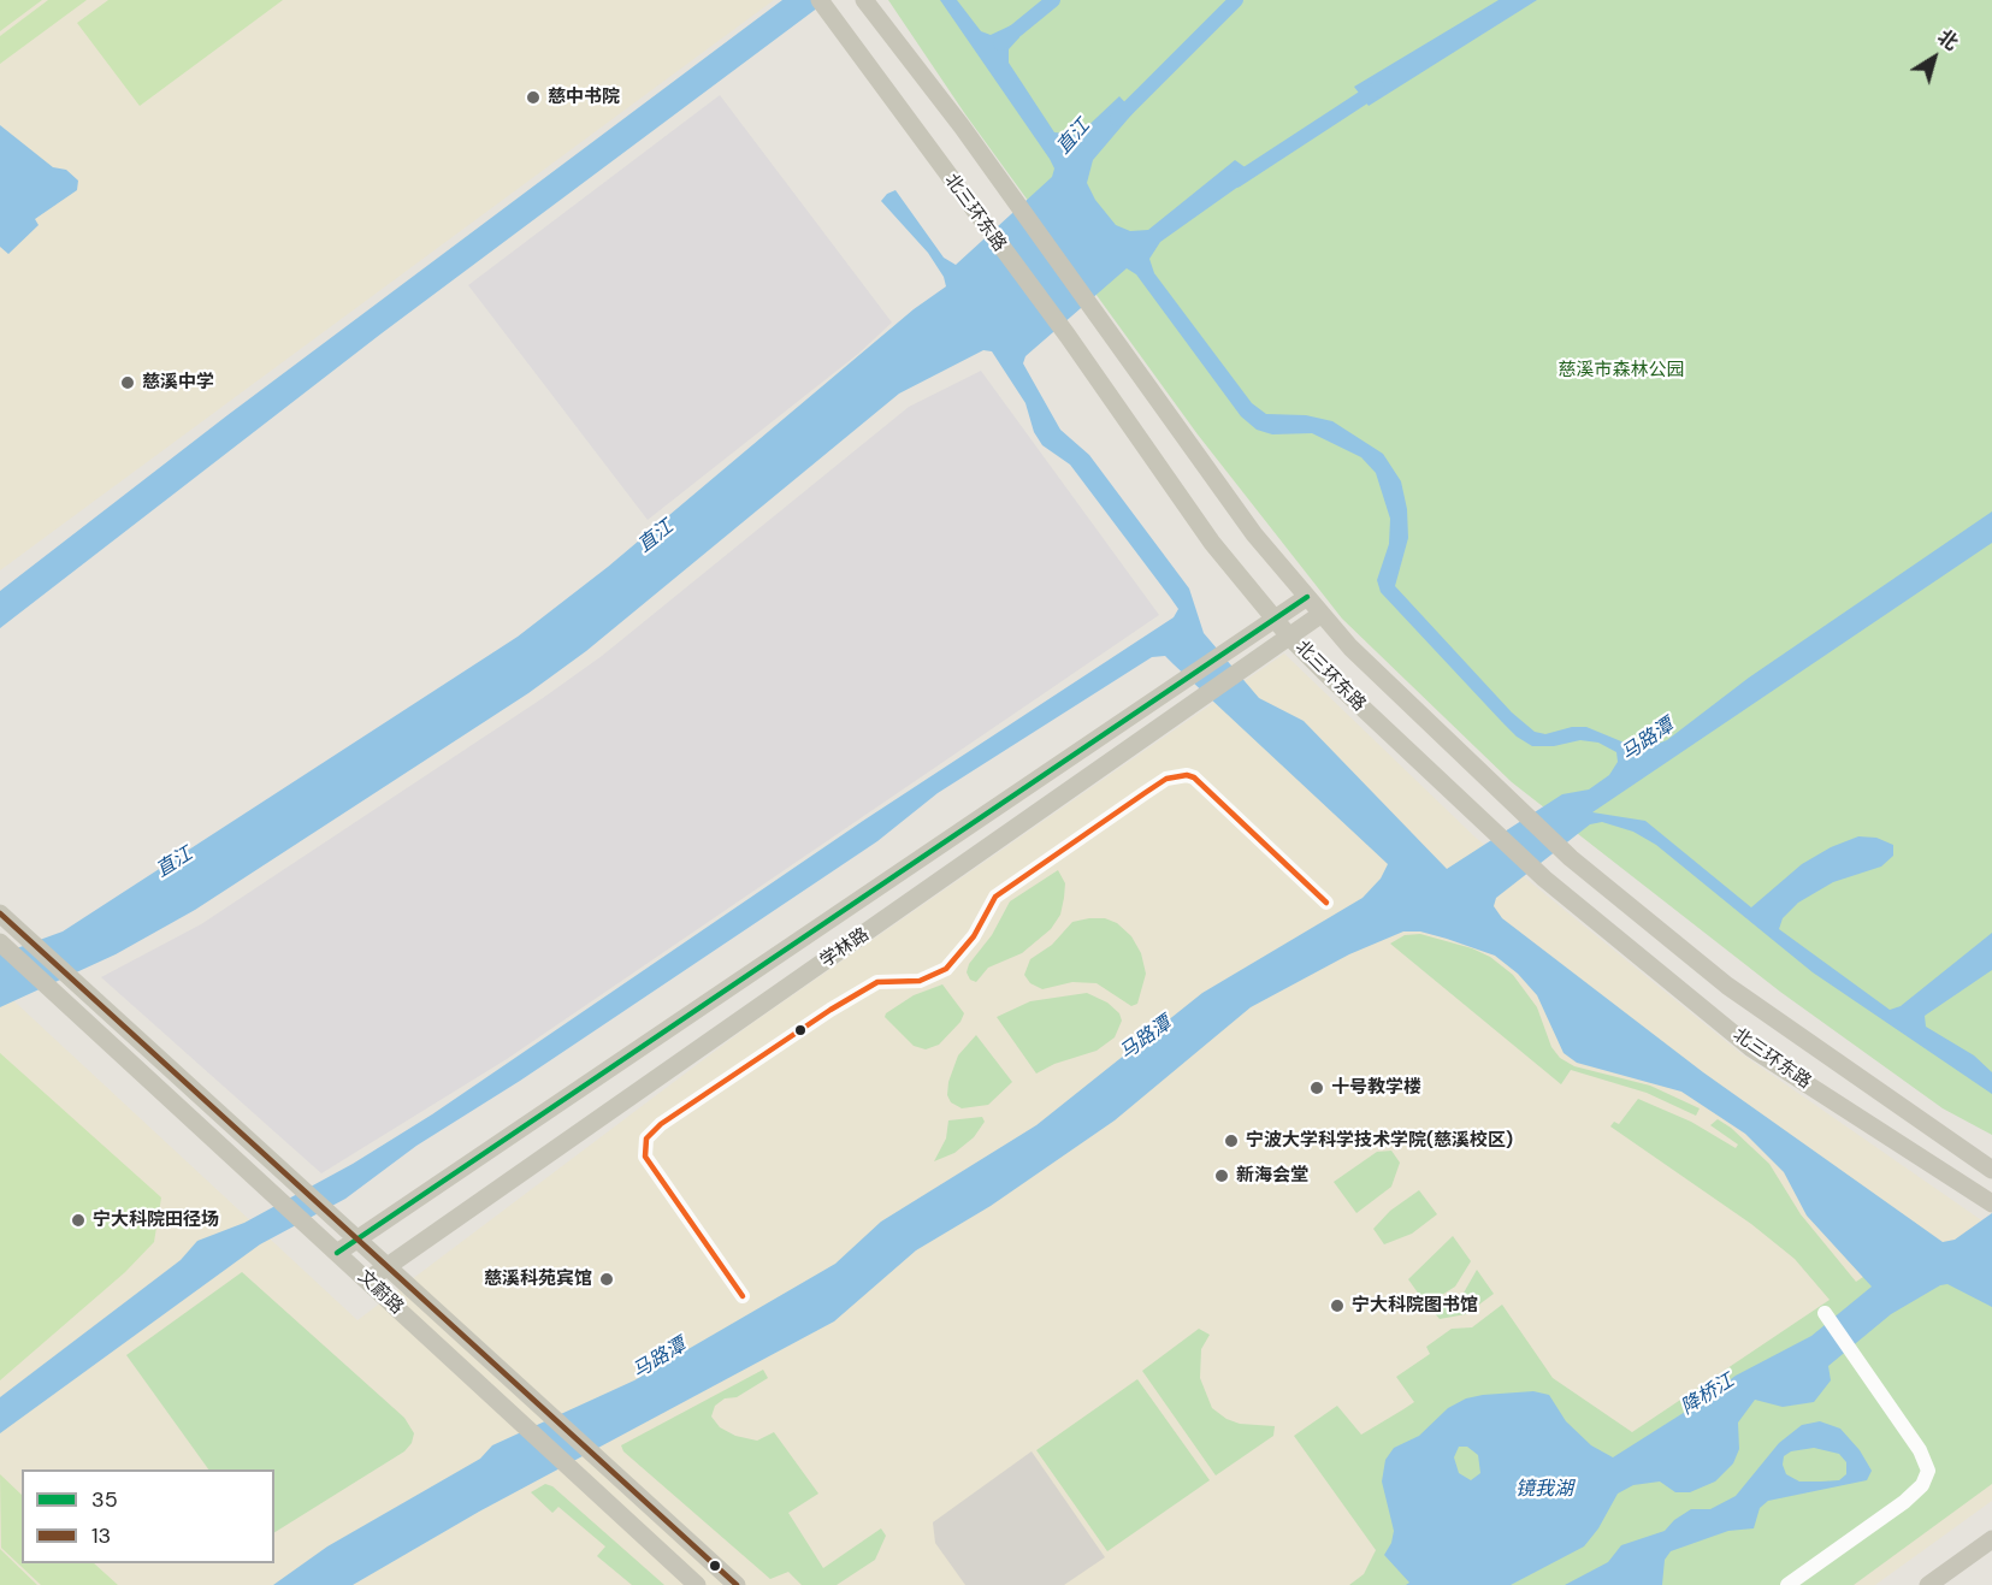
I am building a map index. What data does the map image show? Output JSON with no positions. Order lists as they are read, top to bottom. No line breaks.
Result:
{"streets":{"main road":["北三环东路","学林路","文蔚路"]},"crossings":[["北三环东路","学林路"],["学林路","文蔚路"]],"water":["直江","马路潭","降桥江","镜我湖"],"parks":["慈溪市森林公园"],"places":["慈中书院","慈溪中学","十号教学楼","宁波大学科学技术学院(慈溪校区)","新海会堂","宁大科院田径场","慈溪科苑宾馆","宁大科院图书馆"],"lines":["transit line 35","transit line 13"],"legend":["35","13"],"north":"top right"}
